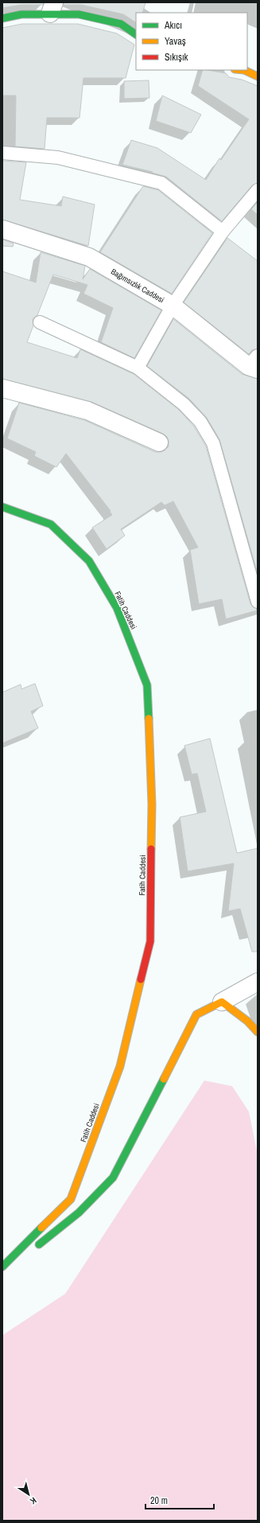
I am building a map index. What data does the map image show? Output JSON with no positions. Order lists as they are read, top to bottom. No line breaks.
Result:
{"streets":{"street":["Bağımsızlık Caddesi","Fatih Caddesi"]},"legend":["Akıcı","Yavaş","Sıkışık"],"scale_bar":"20 m","north":"bottom right"}
